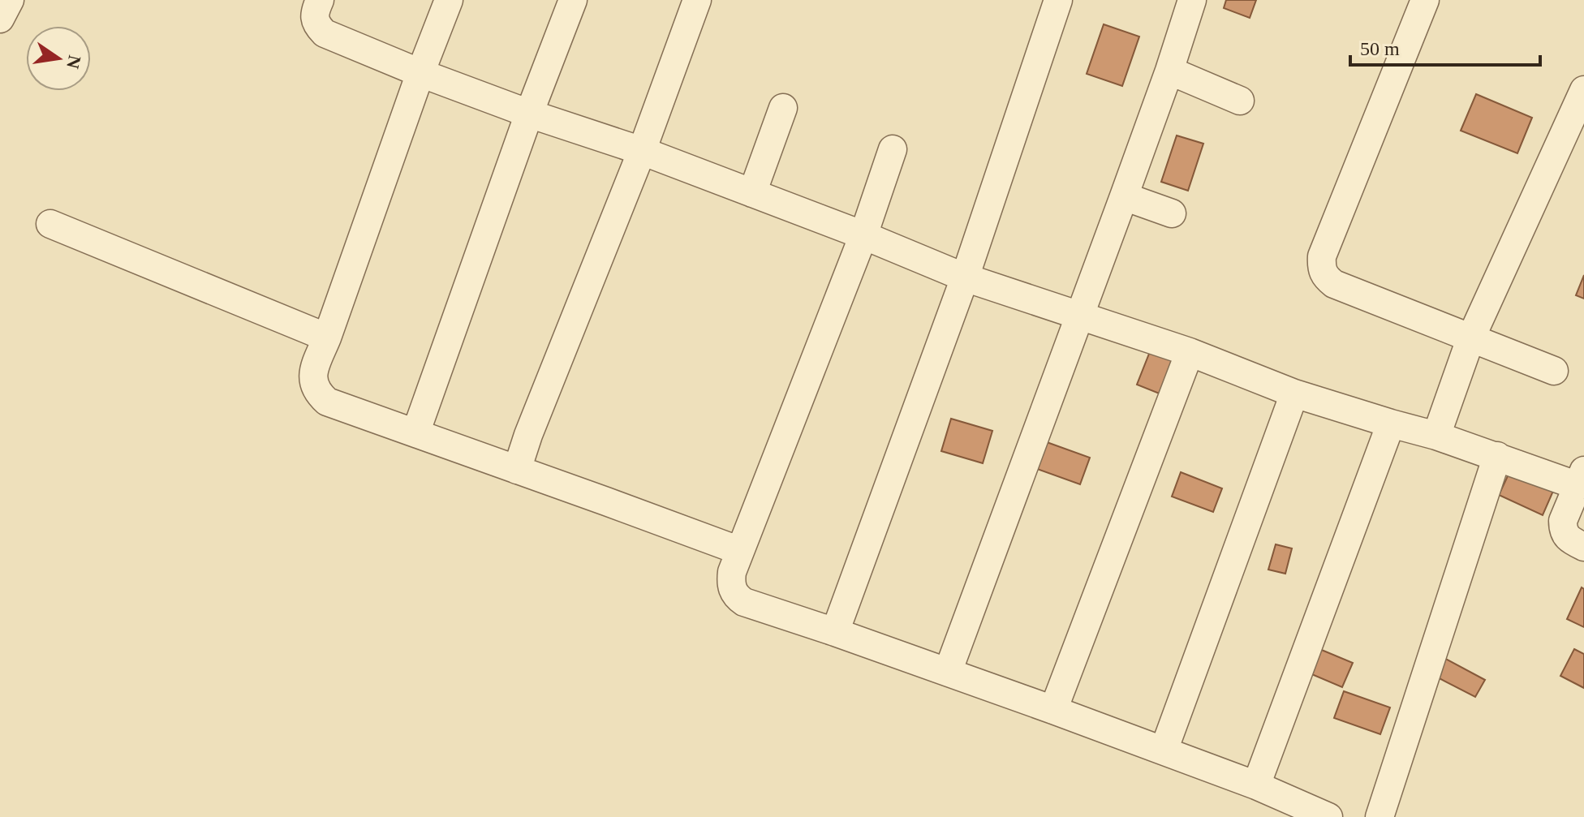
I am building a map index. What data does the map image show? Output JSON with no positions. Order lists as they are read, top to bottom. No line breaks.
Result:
{"scale_bar":"50 m","north":"right"}
